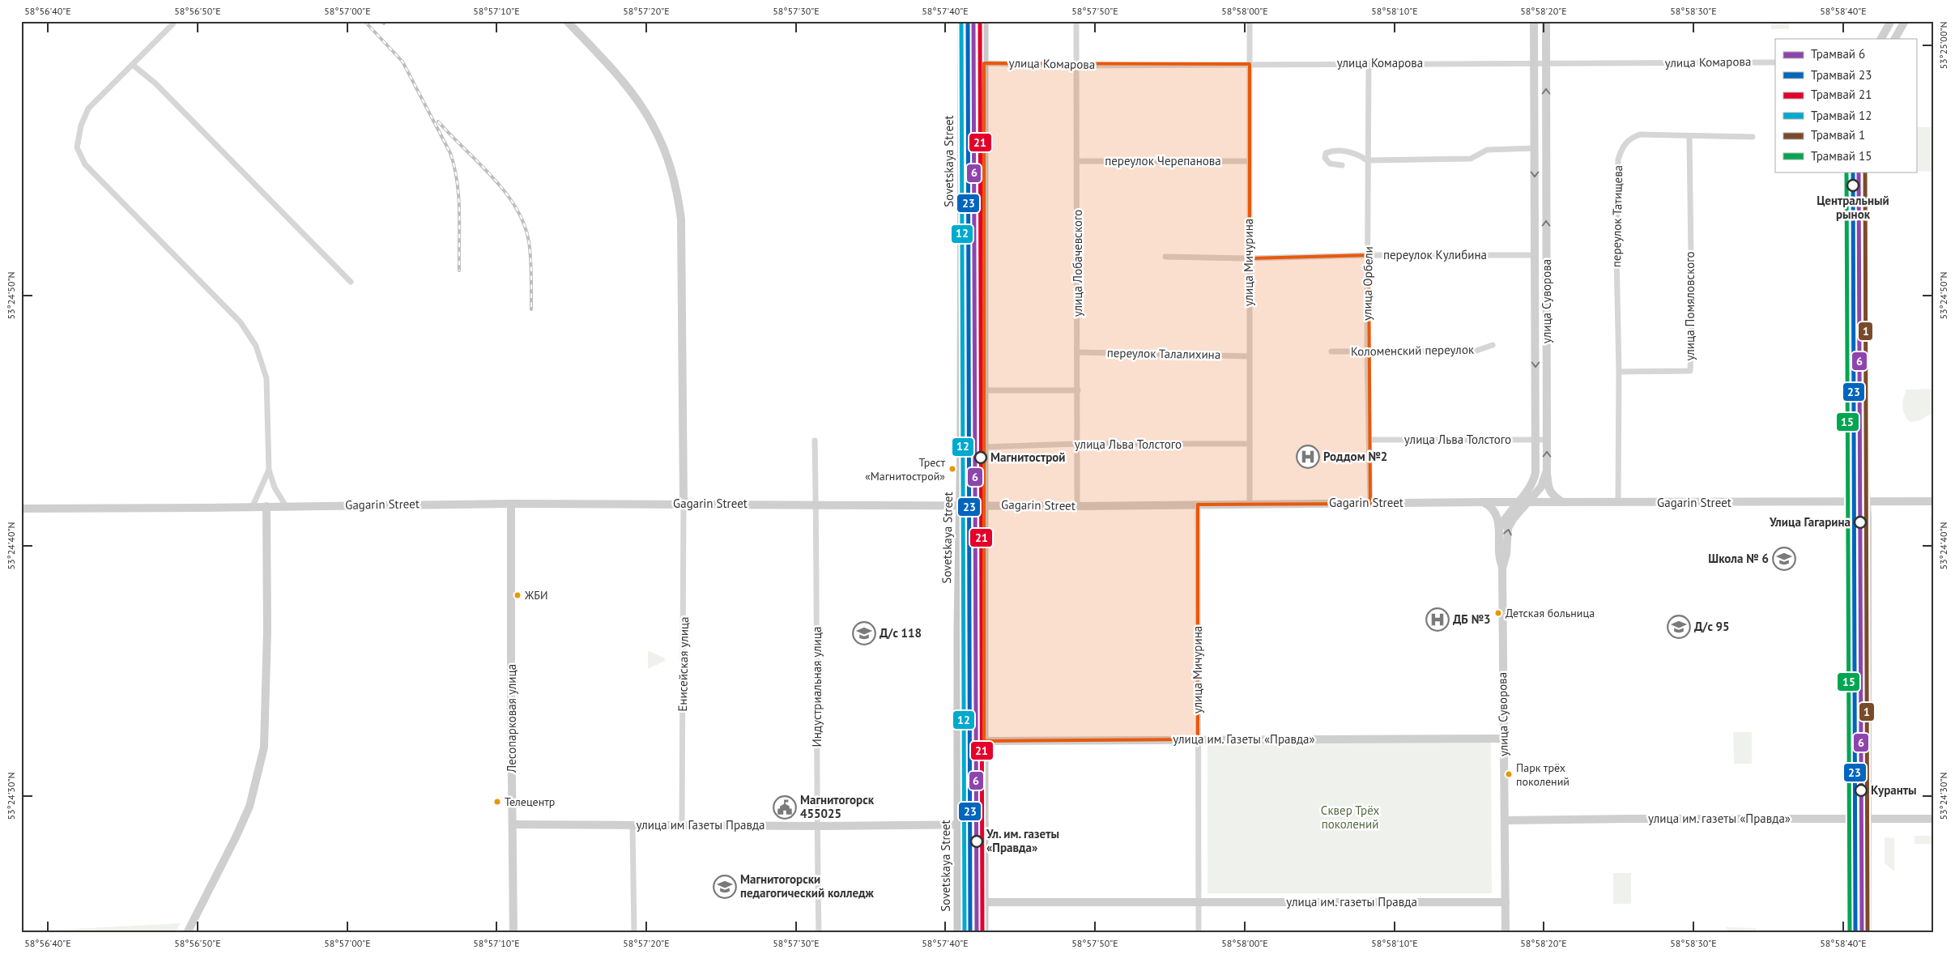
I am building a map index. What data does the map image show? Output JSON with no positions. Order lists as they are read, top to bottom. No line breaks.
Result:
{"streets":{"main road":["Sovetskaya Street","улица Суворова","Gagarin Street","Лесопарковая улица","улица им. Газеты «Правда»","улица им. газеты «Правда»","улица им Газеты Правда","улица им. газеты Правда"],"street":["улица Комарова","переулок Черепанова","переулок Татищева","переулок Кулибина","улица Мичурина","улица Лобачевского","улица Орбели","улица Помяловского","Коломенский переулок","переулок Талалихина","улица Льва Толстого","Енисейская улица","Индустриальная улица"]},"crossings":[["улица Комарова","улица Мичурина"],["улица Комарова","улица Лобачевского"],["улица Комарова","улица Орбели"],["улица Комарова","улица Суворова"],["Sovetskaya Street","Gagarin Street"],["Sovetskaya Street","улица им Газеты Правда"],["переулок Черепанова","улица Мичурина"],["переулок Черепанова","улица Лобачевского"],["переулок Татищева","улица Помяловского"],["переулок Кулибина","улица Мичурина"],["переулок Кулибина","улица Орбели"],["переулок Кулибина","улица Суворова"],["улица Мичурина","переулок Талалихина"],["улица Мичурина","улица Льва Толстого"],["улица Мичурина","Gagarin Street"],["улица Мичурина","улица им. Газеты «Правда»"],["улица Мичурина","улица им. газеты Правда"],["улица Лобачевского","переулок Талалихина"],["улица Лобачевского","улица Льва Толстого"],["улица Лобачевского","Gagarin Street"],["улица Орбели","Коломенский переулок"],["улица Орбели","улица Льва Толстого"],["улица Орбели","Gagarin Street"],["улица Суворова","улица Льва Толстого"],["улица Суворова","Gagarin Street"],["улица Суворова","улица им. Газеты «Правда»"],["улица Суворова","улица им. газеты «Правда»"],["улица Суворова","улица им. газеты Правда"],["Gagarin Street","Енисейская улица"],["Gagarin Street","Индустриальная улица"],["Gagarin Street","Лесопарковая улица"],["Енисейская улица","улица им Газеты Правда"],["Индустриальная улица","улица им Газеты Правда"],["Лесопарковая улица","улица им Газеты Правда"]],"parks":["Сквер Трёх поколений"],"places":{"other":["Центральный рынок","Магнитострой","Трест «Магнитострой»","Улица Гагарина","ЖБИ","Детская больница","Парк трёх поколений","Куранты","Телецентр","Ул. им. газеты «Правда»"],"hospital":["Роддом №2","ДБ №3"],"school or university":["Школа № 6","Д/с 95","Д/с 118","Магнитогорски педагогический колледж"],"public building":["Магнитогорск 455025"]},"lines":["tram line 6","tram line 23","tram line 21","tram line 12","tram line 1","tram line 15"],"legend":["Трамвай 6","Трамвай 23","Трамвай 21","Трамвай 12","Трамвай 1","Трамвай 15"],"coordinates":["58°56'40\"E","58°56'50\"E","58°57'00\"E","58°57'10\"E","58°57'20\"E","58°57'30\"E","58°57'40\"E","58°57'50\"E","58°58'00\"E","58°58'10\"E","58°58'20\"E","58°58'30\"E","58°58'40\"E","53°25'00\"N","53°24'50\"N","53°24'40\"N","53°24'30\"N"]}
